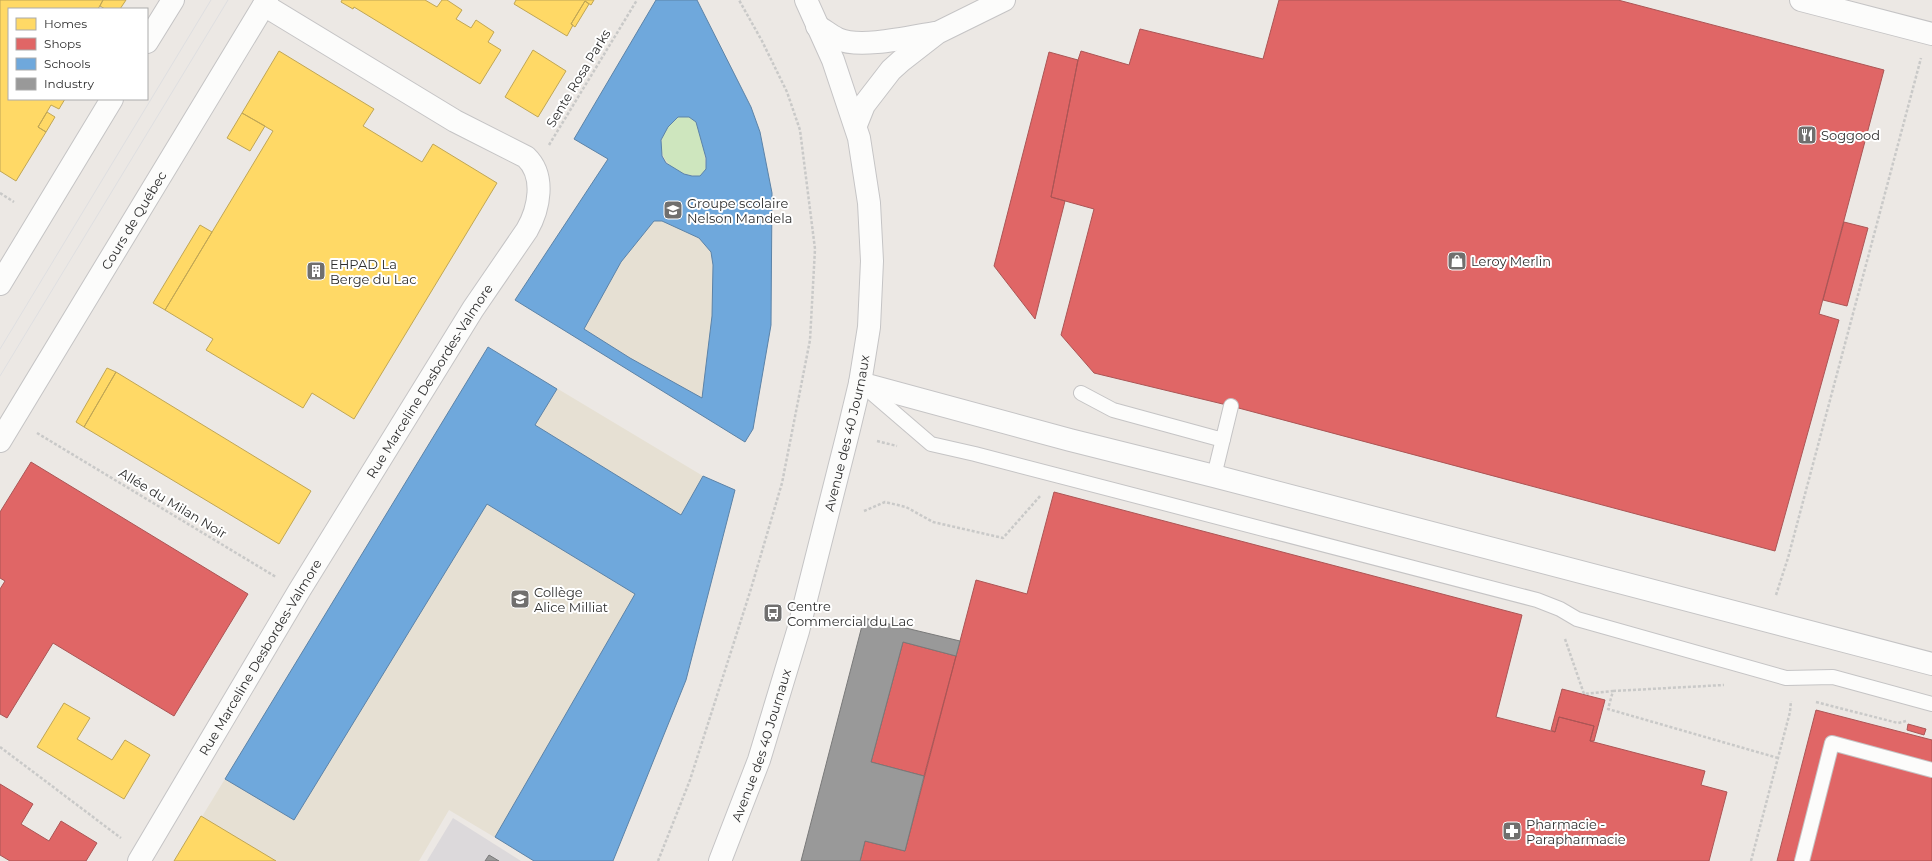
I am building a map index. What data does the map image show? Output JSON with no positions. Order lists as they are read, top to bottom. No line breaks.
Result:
{"streets":{"street":["Cours de Québec","Rue Marceline Desbordes-Valmore","Avenue des 40 Journaux"],"path":["Sente Rosa Parks","Allée du Milan Noir"]},"crossings":[["Sente Rosa Parks","Rue Marceline Desbordes-Valmore"],["Rue Marceline Desbordes-Valmore","Allée du Milan Noir"]],"places":{"restaurant":["Soggood"],"school or university":["Groupe scolaire Nelson Mandela","Collège Alice Milliat"],"shop":["Leroy Merlin"],"building":["EHPAD La Berge du Lac"],"bus stop":["Centre Commercial du Lac"],"pharmacy":["Pharmacie - Parapharmacie"]},"legend":["Homes","Shops","Schools","Industry"]}
